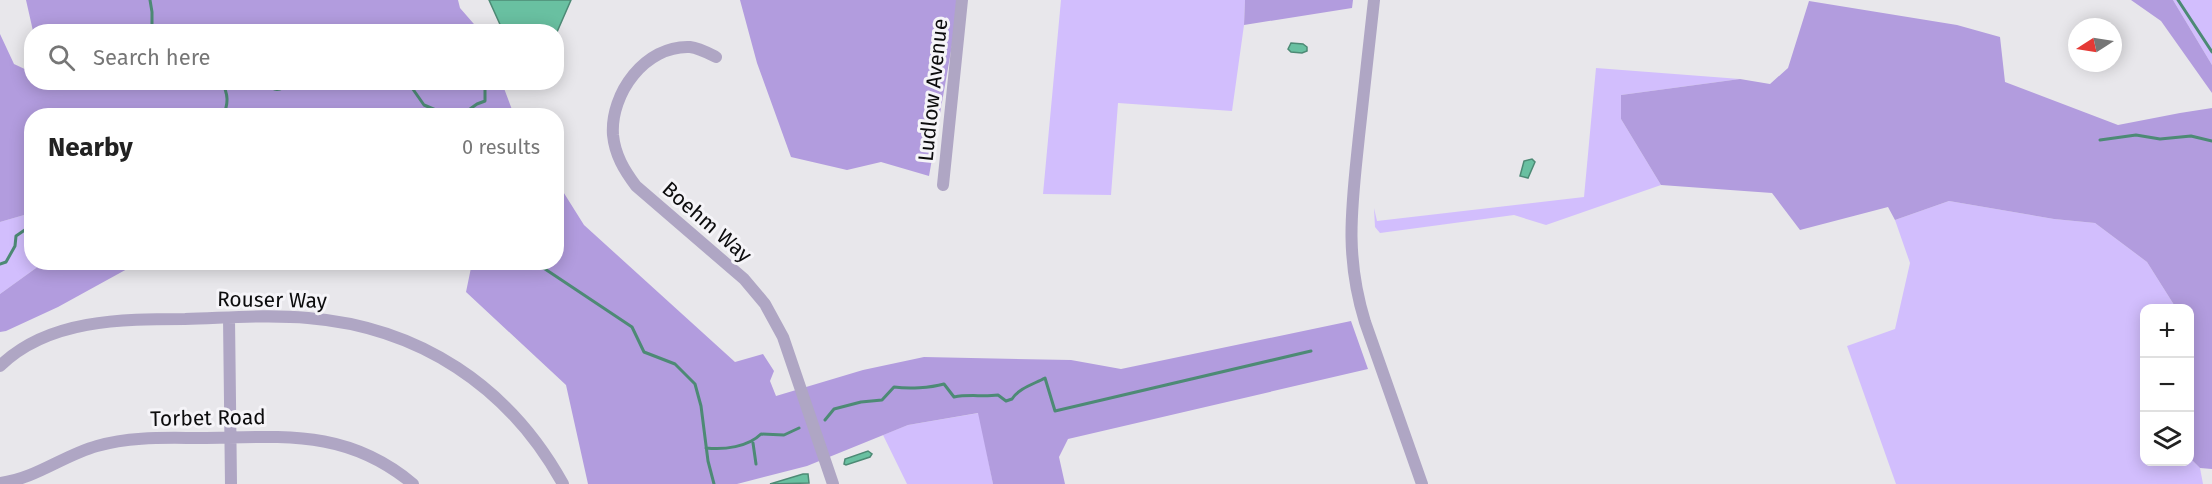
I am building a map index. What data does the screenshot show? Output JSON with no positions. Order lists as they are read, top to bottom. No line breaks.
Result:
{"streets":{"street":["Ludlow Avenue","Boehm Way","Rouser Way","Torbet Road"]},"north":"left","page":{"search":"Search here","heading":["Nearby","0 results"],"map_buttons":["+","−"]}}
